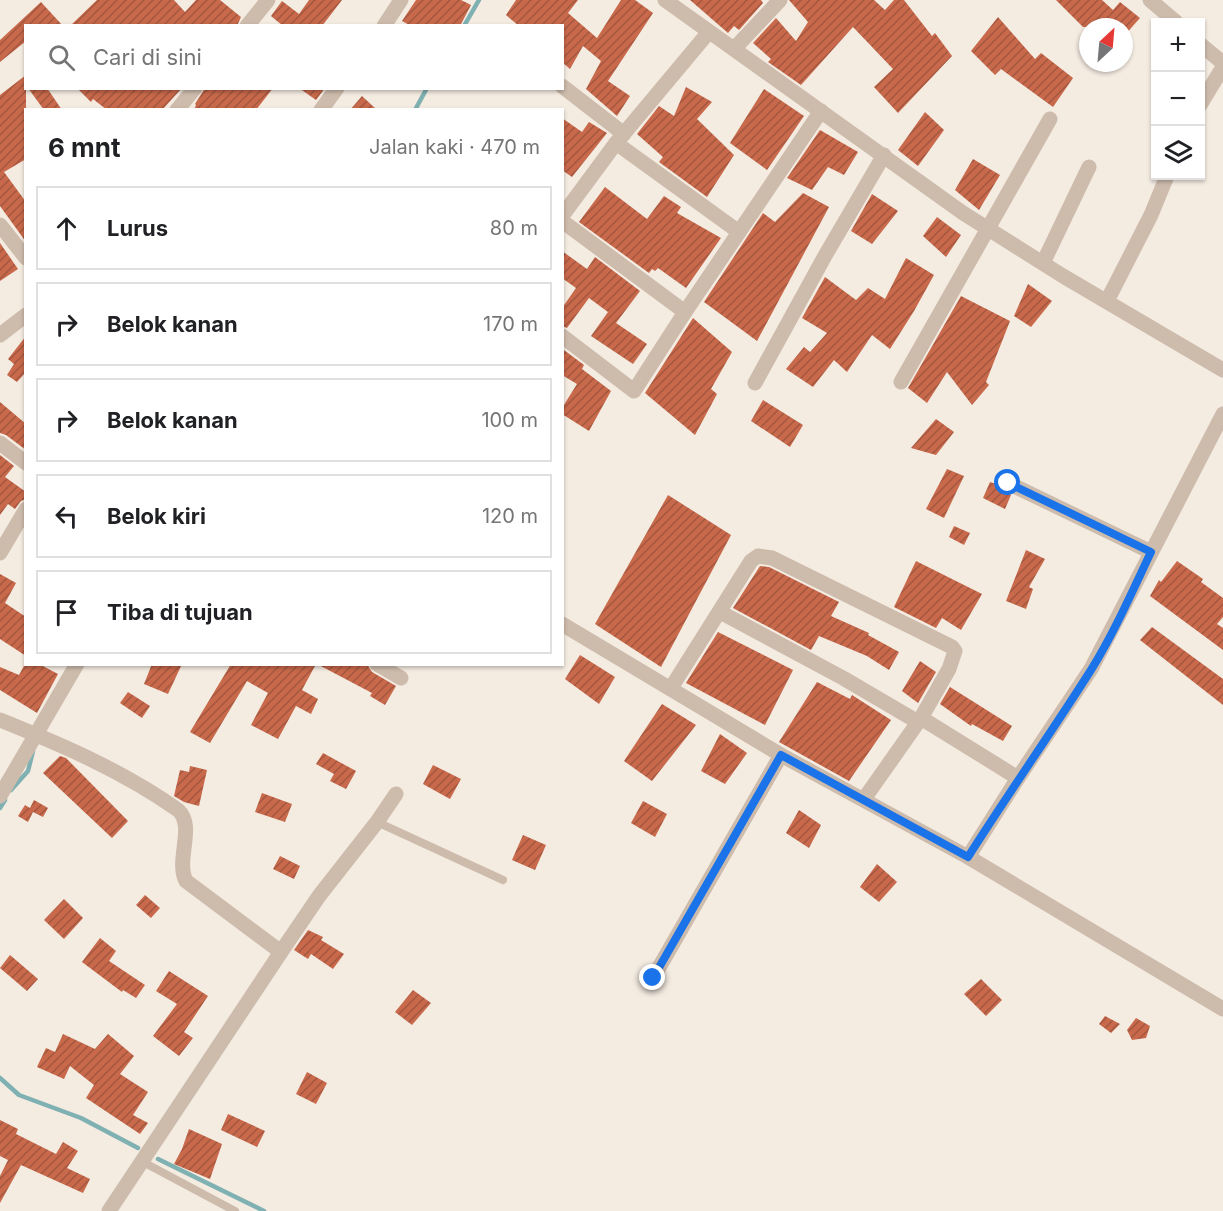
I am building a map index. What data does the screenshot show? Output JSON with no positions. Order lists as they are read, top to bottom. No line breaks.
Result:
{"north":"top right","page":{"map_buttons":["+","−"],"search":"Cari di sini","heading":["6 mnt","Jalan kaki · 470 m"],"list":[["Lurus","80 m"],["Belok kanan","170 m"],["Belok kanan","100 m"],["Belok kiri","120 m"],"Tiba di tujuan"]}}
